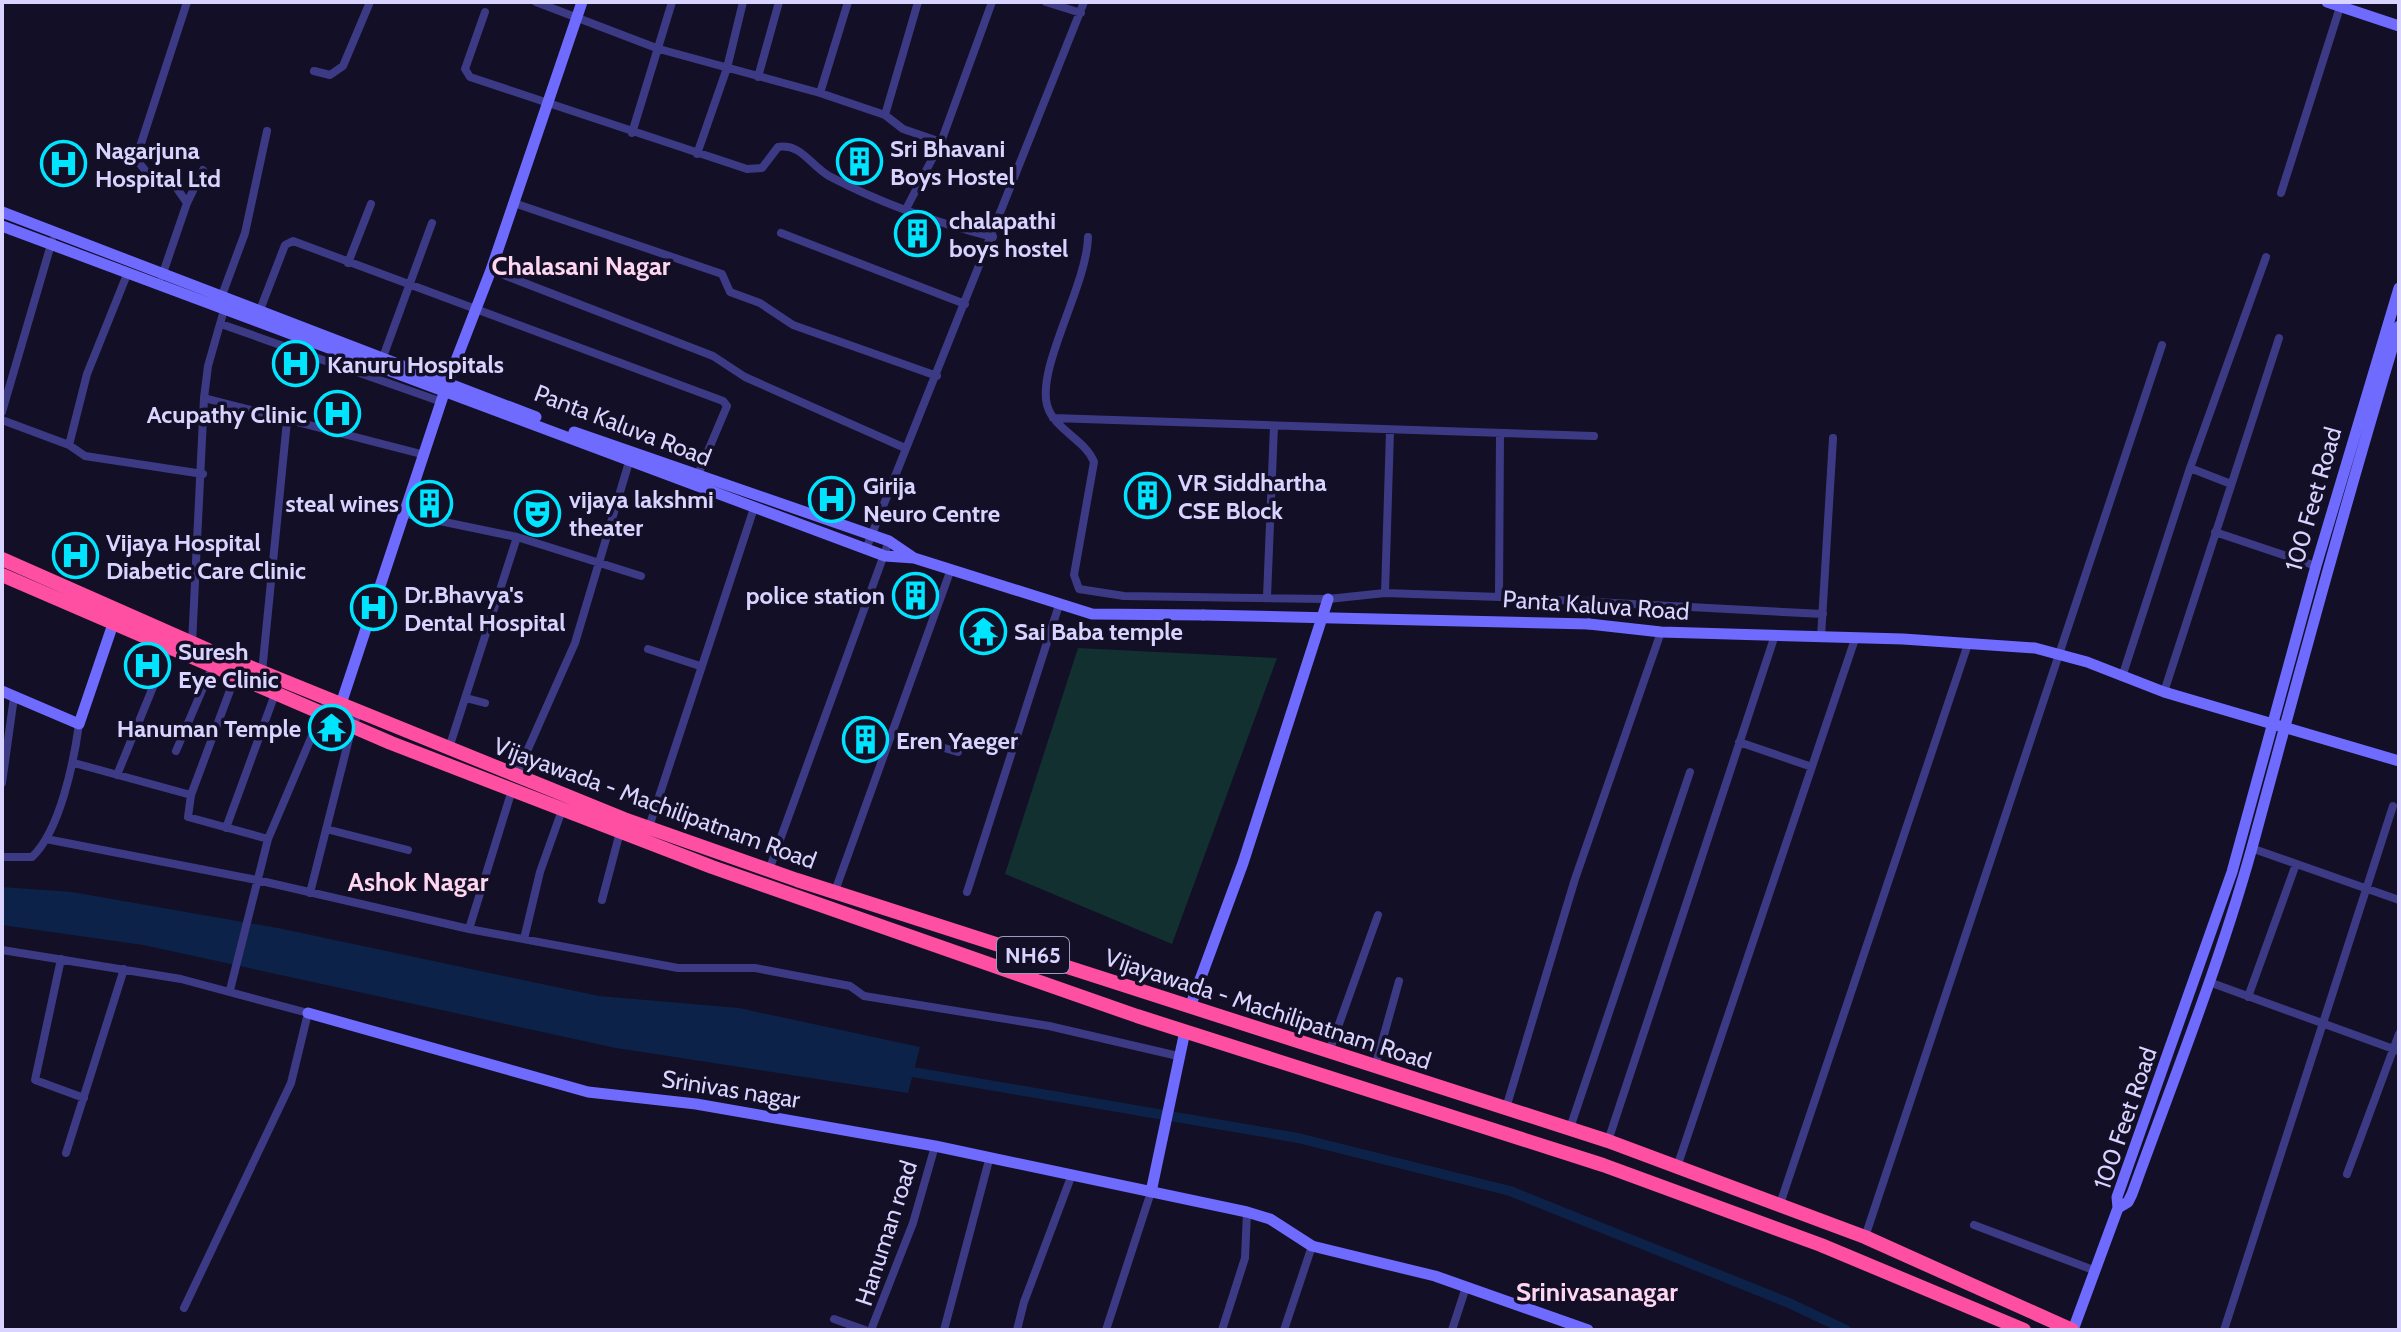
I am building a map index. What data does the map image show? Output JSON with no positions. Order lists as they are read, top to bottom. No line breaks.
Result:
{"streets":{"highway":["Vijayawada - Machilipatnam Road","NH65"],"street":["Panta Kaluva Road","100 Feet Road","Srinivas nagar","Hanuman road"]},"crossings":[["Panta Kaluva Road","100 Feet Road"],["Srinivas nagar","Hanuman road"]],"districts":["Chalasani Nagar","Ashok Nagar","Srinivasanagar"],"places":{"building":["Sri Bhavani Boys Hostel","chalapathi boys hostel","VR Siddhartha CSE Block","steal wines","police station","Eren Yaeger"],"hospital":["Nagarjuna Hospital Ltd","Kanuru Hospitals","Acupathy Clinic","Girija Neuro Centre","Vijaya Hospital Diabetic Care Clinic","Dr.Bhavya's Dental Hospital","Suresh Eye Clinic"],"theatre":["vijaya lakshmi theater"],"temple":["Sai Baba temple","Hanuman Temple"]}}
